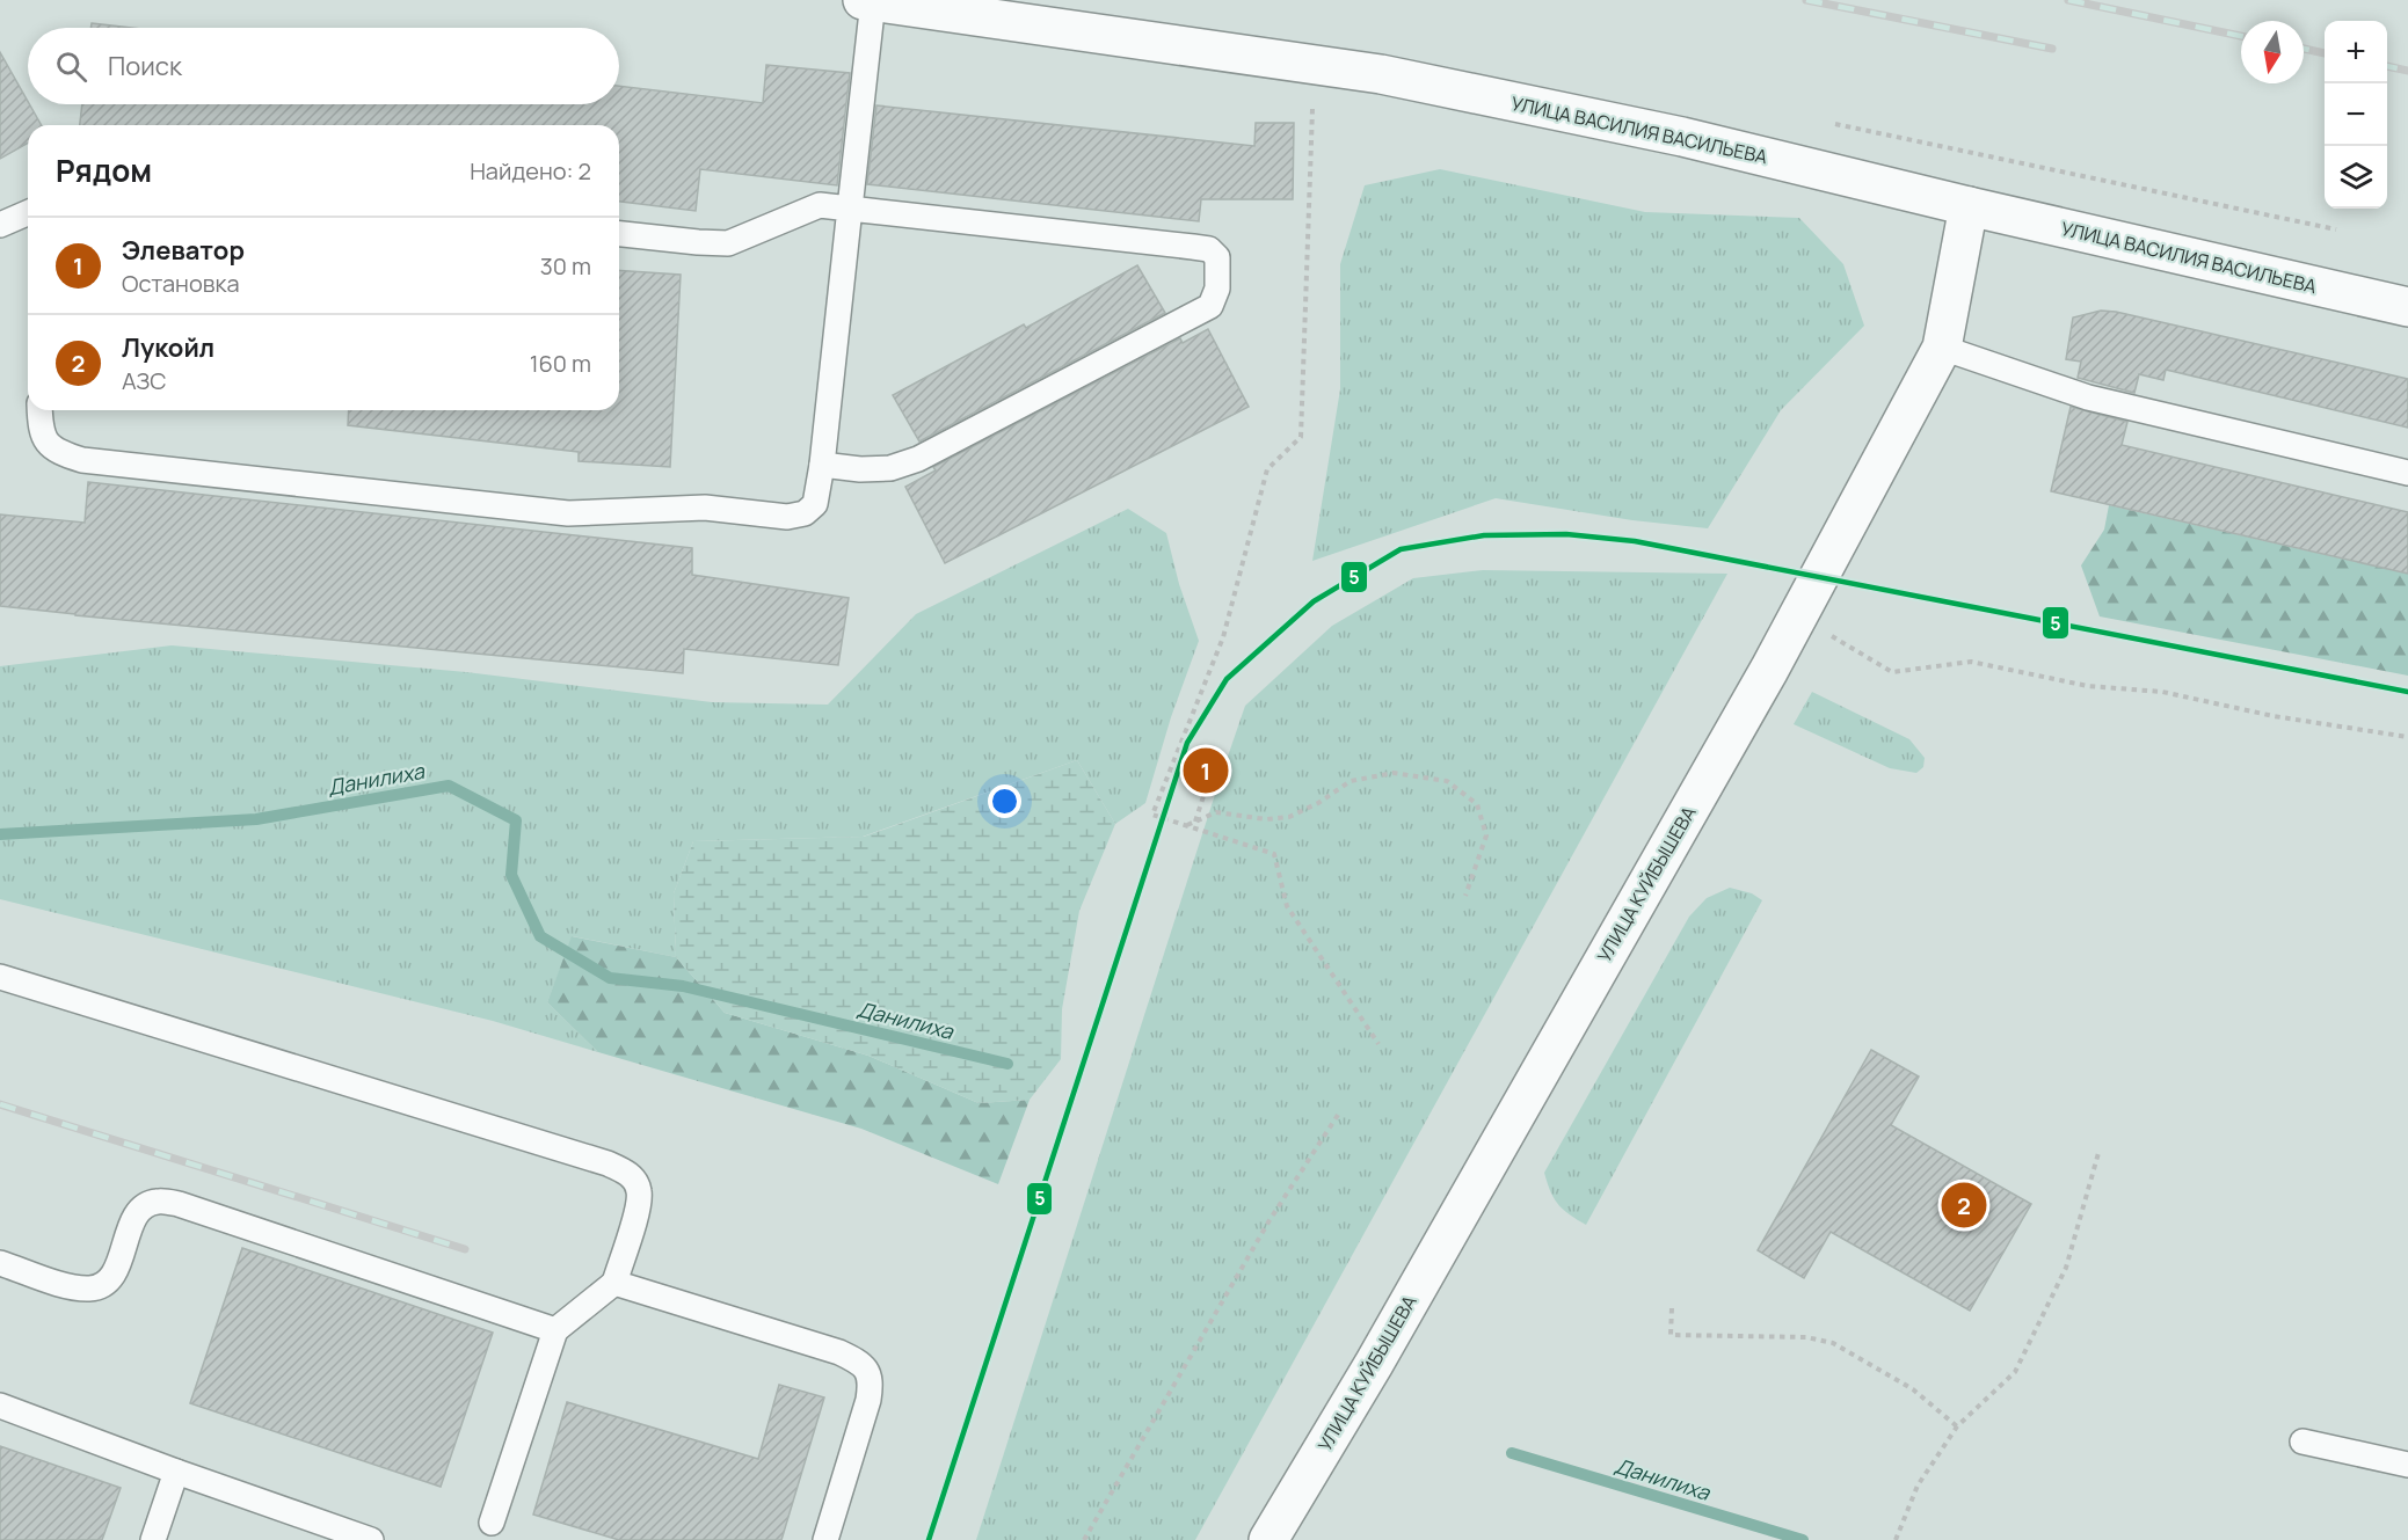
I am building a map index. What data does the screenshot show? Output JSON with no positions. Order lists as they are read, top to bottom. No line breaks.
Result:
{"streets":{"main road":["УЛИЦА ВАСИЛИЯ ВАСИЛЬЕВА","УЛИЦА КУЙБЫШЕВА"]},"crossings":[["УЛИЦА ВАСИЛИЯ ВАСИЛЬЕВА","УЛИЦА КУЙБЫШЕВА"]],"water":["Данилиха"],"lines":["transit line 5"],"north":"bottom","page":{"map_buttons":["+","−"],"search":"Поиск","heading":["Рядом","Найдено: 2"],"list":[{"mark":"1","name":"Элеватор","note":"Остановка","value":"30 m"},{"mark":"2","name":"Лукойл","note":"АЗС","value":"160 m"}],"pins":["1","2"]}}
